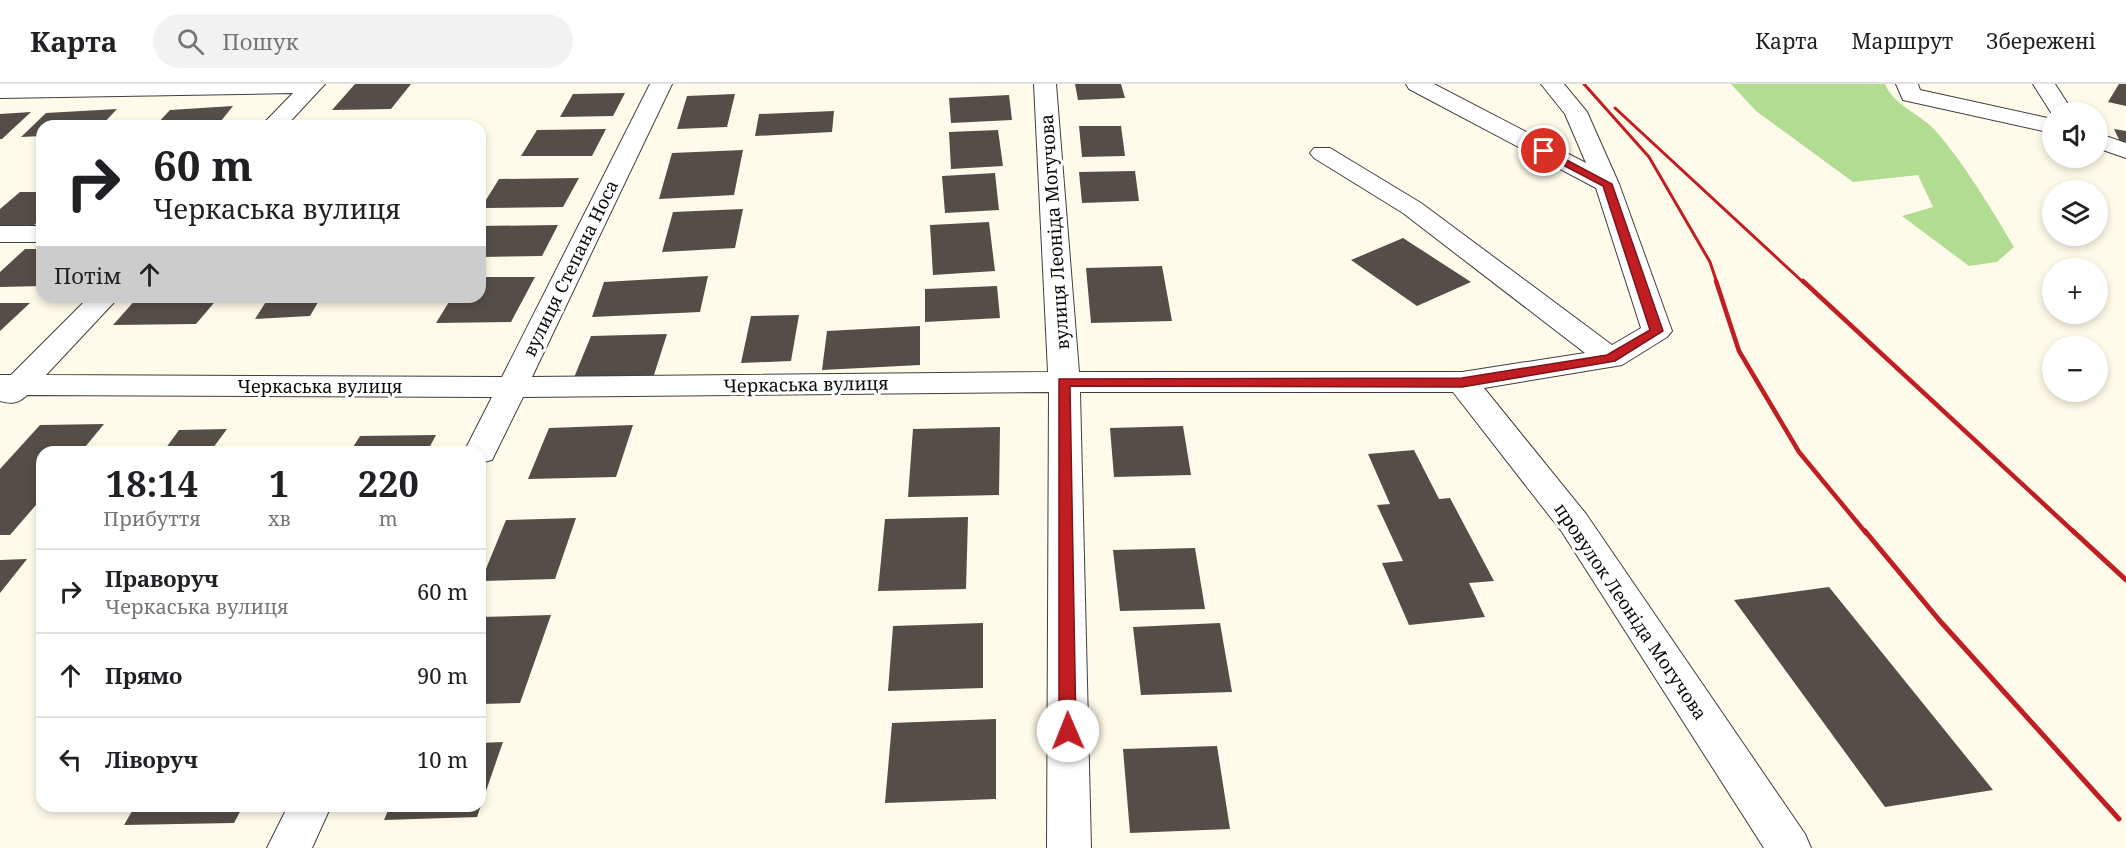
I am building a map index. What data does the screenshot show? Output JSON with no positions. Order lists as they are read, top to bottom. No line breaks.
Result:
{"streets":{"street":["вулиця Леоніда Могучова","вулиця Степана Носа","Черкаська вулиця","провулок Леоніда Могучова"]},"crossings":[["вулиця Леоніда Могучова","Черкаська вулиця"],["вулиця Степана Носа","Черкаська вулиця"],["Черкаська вулиця","провулок Леоніда Могучова"]],"page":{"header":"Карта","search":"Пошук","nav":["Карта","Маршрут","Збережені"],"map_buttons":["+","−"],"turn":["60 m","Черкаська вулиця"],"then":"Потім","eta":["18:14","Прибуття","1","хв","220","m"],"list":[{"name":"Праворуч","note":"Черкаська вулиця","value":"60 m"},{"name":"Прямо","value":"90 m"},{"name":"Ліворуч","value":"10 m"}]}}
